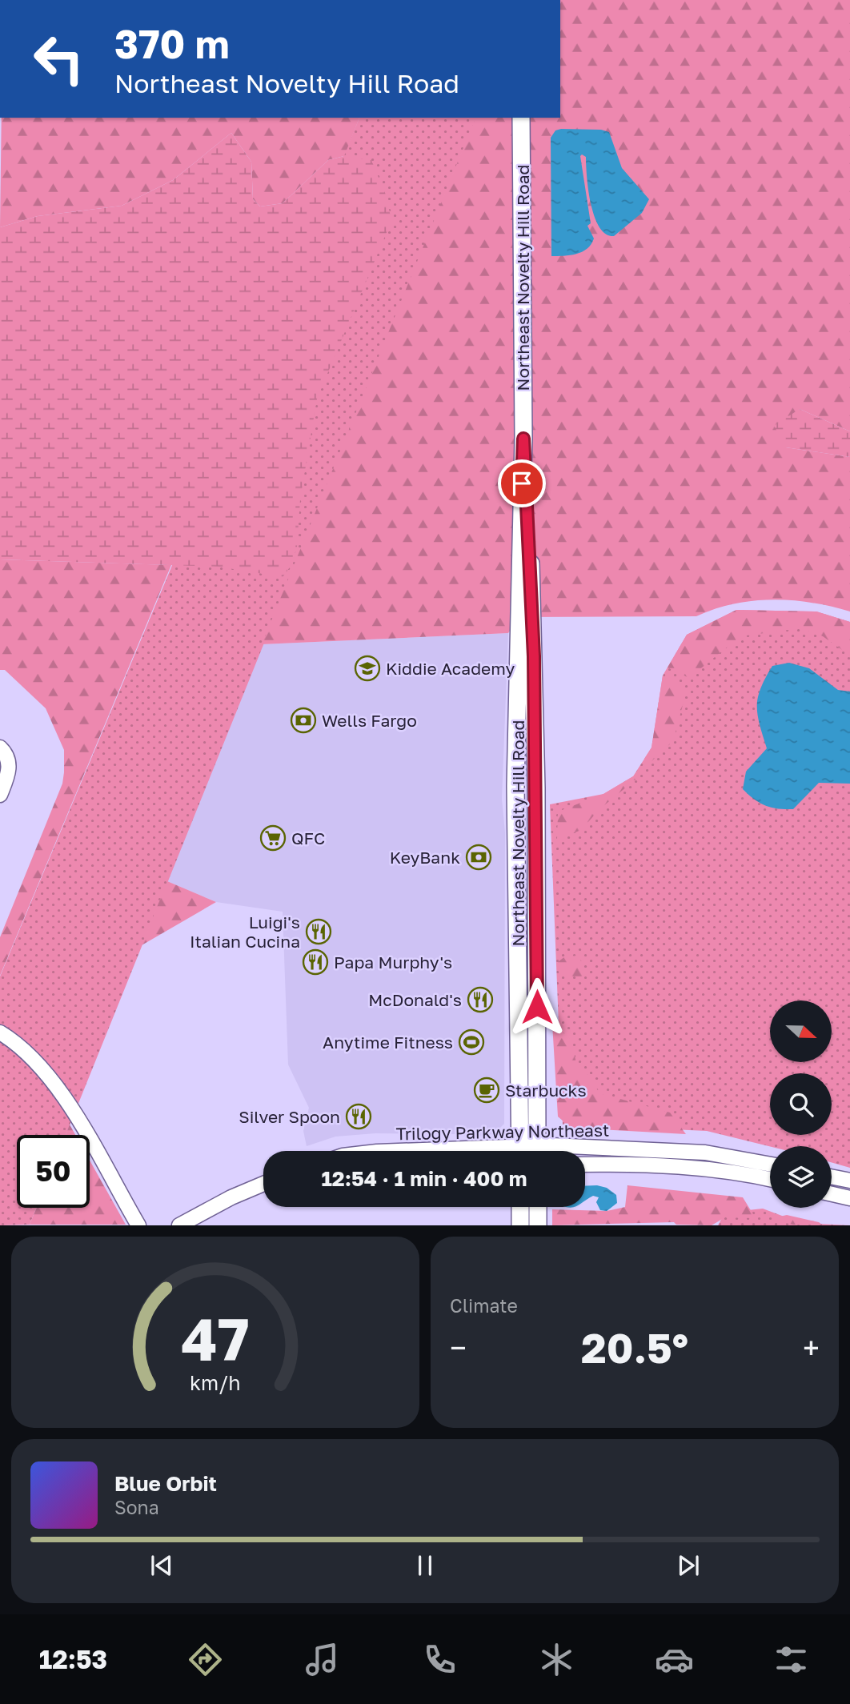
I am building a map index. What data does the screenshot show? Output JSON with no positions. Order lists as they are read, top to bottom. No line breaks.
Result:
{"streets":{"main road":["Northeast Novelty Hill Road"],"street":["Trilogy Parkway Northeast"]},"places":{"school or university":["Kiddie Academy"],"bank":["Wells Fargo","KeyBank"],"supermarket":["QFC"],"restaurant":["Luigi's Italian Cucina","Papa Murphy's","McDonald's","Silver Spoon"],"sports":["Anytime Fitness"],"cafe":["Starbucks"]},"north":"right","page":{"turn":["370 m","Northeast Novelty Hill Road"],"limit":"50","trip":"12:54 · 1 min · 400 m","tile":"Climate","heat":["−","20.5°","+"],"song":["Blue Orbit","Sona"],"tabs":"12:53","gauge":["47","km/h"]}}
